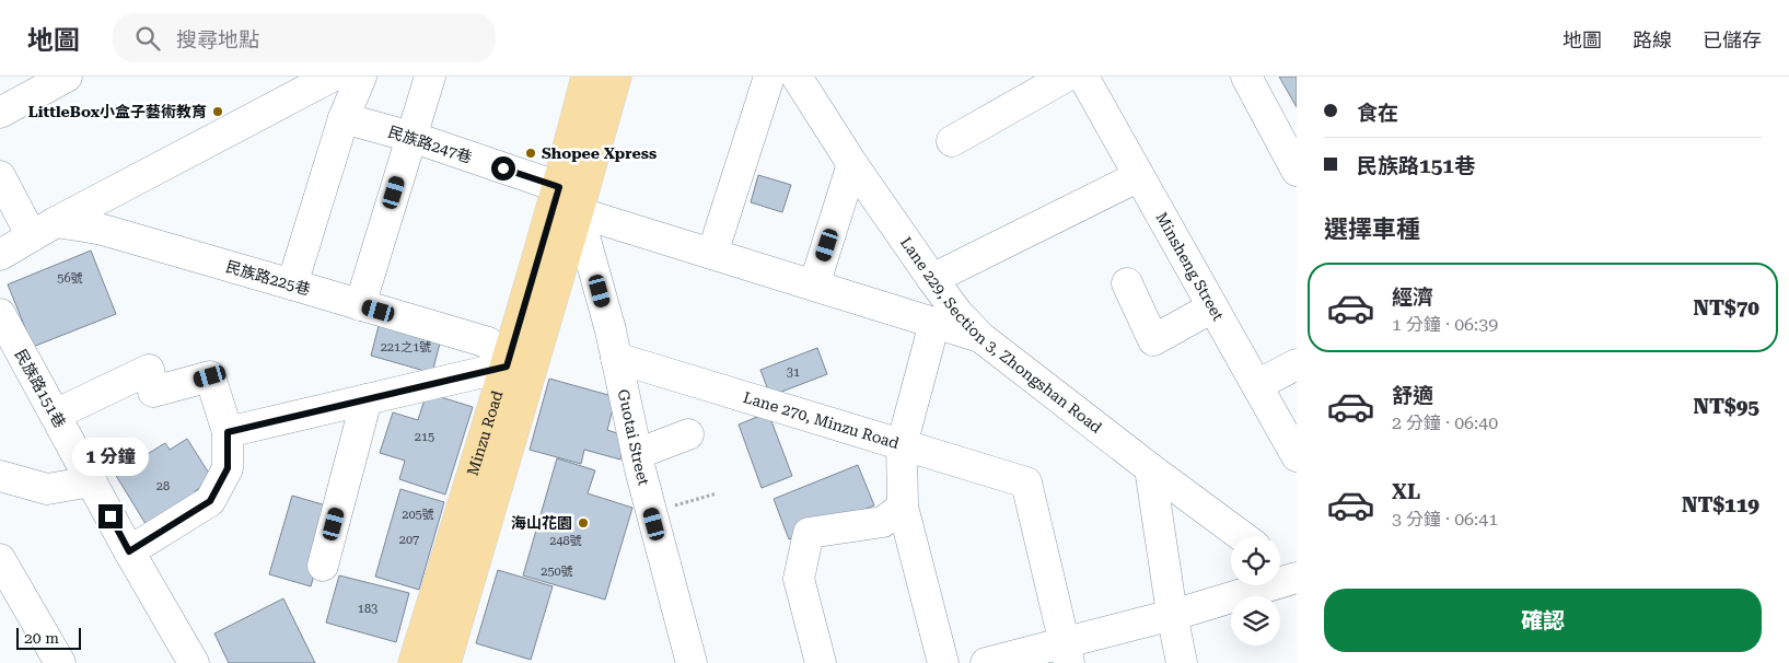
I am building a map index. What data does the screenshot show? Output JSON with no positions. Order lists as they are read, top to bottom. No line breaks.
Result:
{"streets":{"main road":["Minzu Road"],"street":["民族路247巷","Minsheng Street","民族路225巷","Lane 229, Section 3, Zhongshan Road","民族路151巷","Lane 270, Minzu Road","Guotai Street"]},"crossings":[["民族路247巷","Minzu Road"],["民族路225巷","Minzu Road"],["Lane 270, Minzu Road","Guotai Street"],["Minzu Road","Guotai Street"]],"places":["LittleBox小盒子藝術教育","Shopee Xpress","海山花園"],"house_numbers":["56號","221之1號","31","215","28","205號","207","248號","250號","183"],"scale_bar":"20 m","page":{"header":"地圖","search":"搜尋地點","nav":["地圖","路線","已儲存"],"banner":["食在","民族路151巷"],"heading":"選擇車種","list":[{"name":"經濟","note":"1 分鐘 · 06:39","value":"NT$70"},{"name":"舒適","note":"2 分鐘 · 06:40","value":"NT$95"},{"name":"XL","note":"3 分鐘 · 06:41","value":"NT$119"}],"bubble":"1 分鐘","buttons":"確認","scale":"20 m"}}
